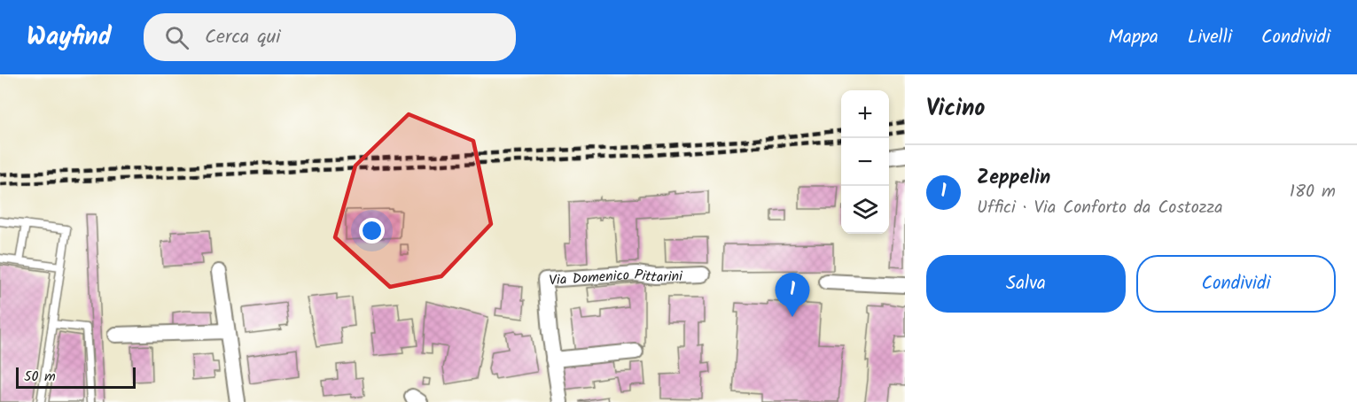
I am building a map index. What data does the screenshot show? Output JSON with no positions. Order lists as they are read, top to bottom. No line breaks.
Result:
{"streets":{"street":["Via Domenico Pittarini"]},"scale_bar":"50 m","page":{"header":"Wayfind","search":"Cerca qui","nav":["Mappa","Livelli","Condividi"],"heading":"Vicino","map_buttons":["+","−"],"list":[{"mark":"1","name":"Zeppelin","note":"Uffici · Via Conforto da Costozza","value":"180 m"}],"buttons":["Salva","Condividi"],"pins":"1","scale":"50 m"}}
